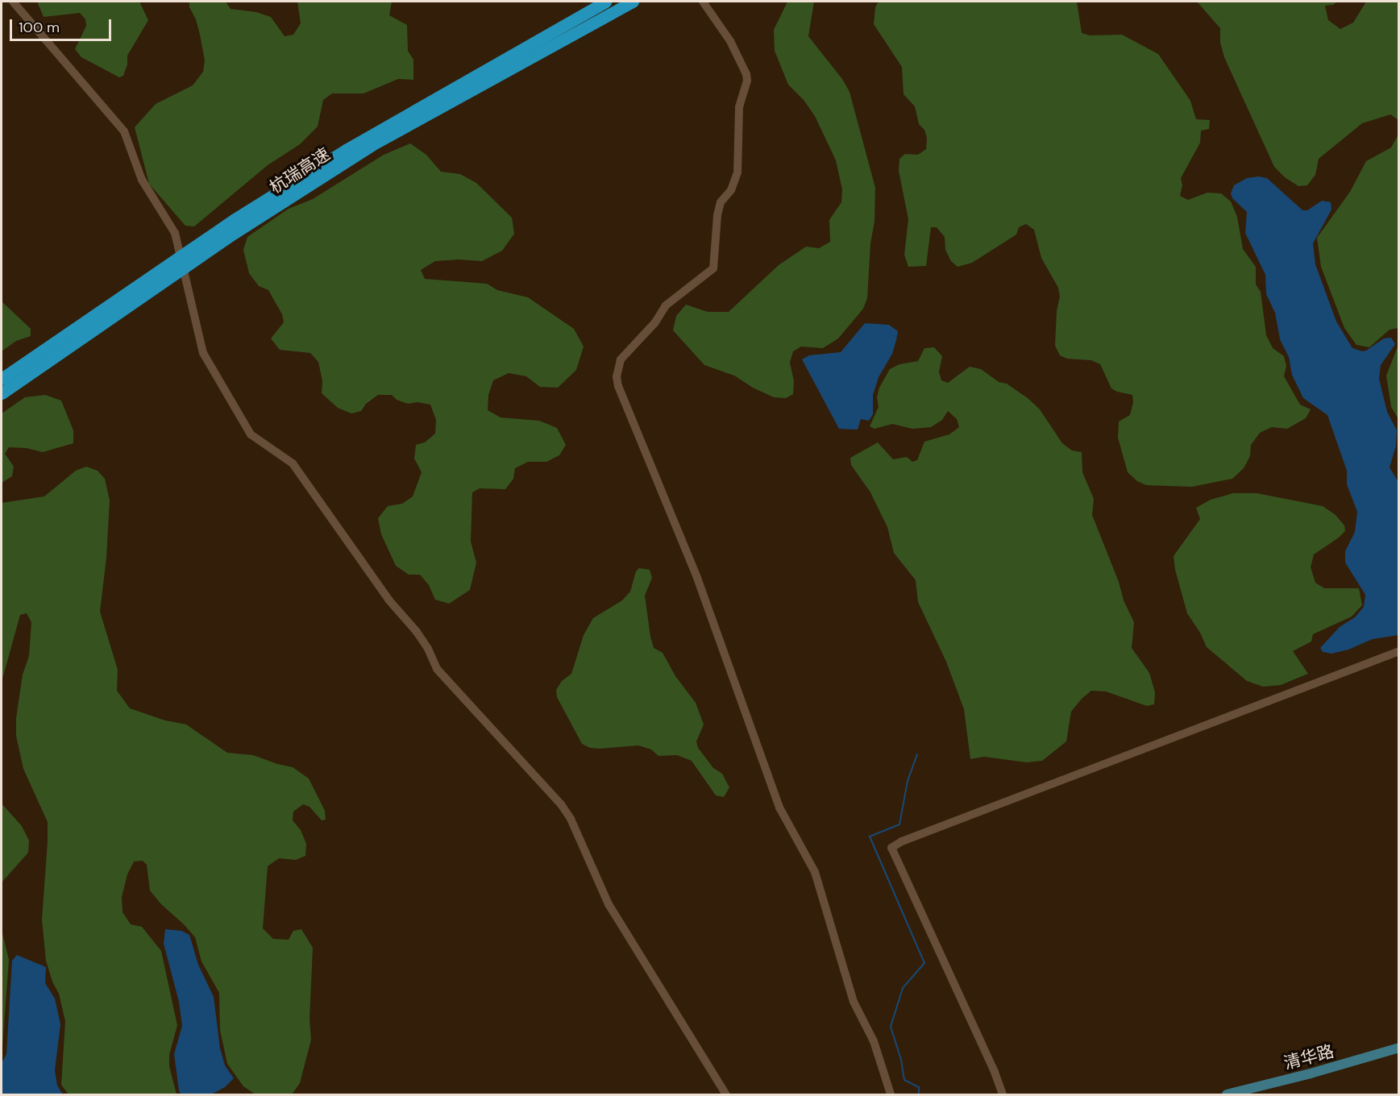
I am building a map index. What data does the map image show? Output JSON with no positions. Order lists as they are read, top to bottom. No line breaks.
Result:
{"streets":{"highway":["杭瑞高速"],"main road":["清华路"]},"scale_bar":"100 m"}
